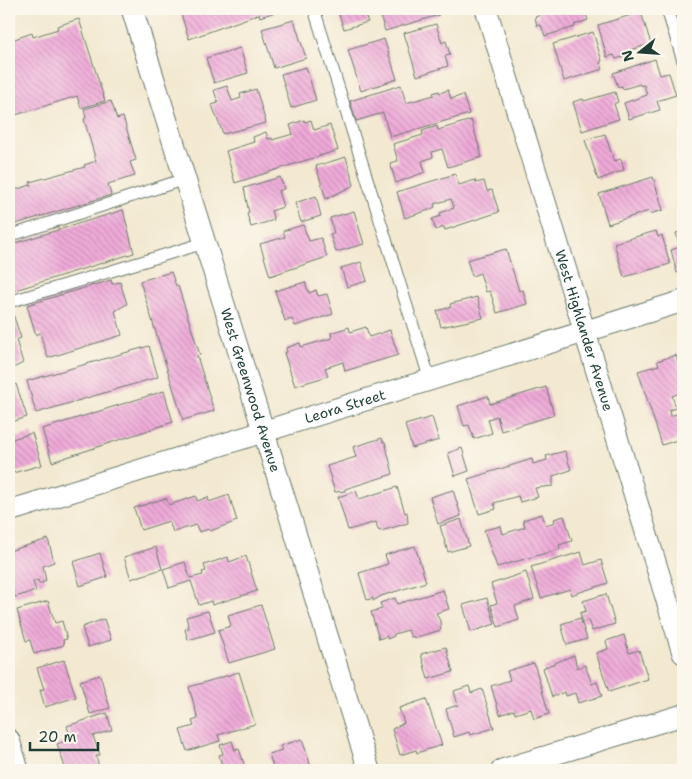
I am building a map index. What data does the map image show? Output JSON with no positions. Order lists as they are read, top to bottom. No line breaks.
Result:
{"streets":{"street":["West Highlander Avenue","West Greenwood Avenue","Leora Street"]},"crossings":[["West Highlander Avenue","Leora Street"],["West Greenwood Avenue","Leora Street"]],"scale_bar":"20 m","north":"left"}
